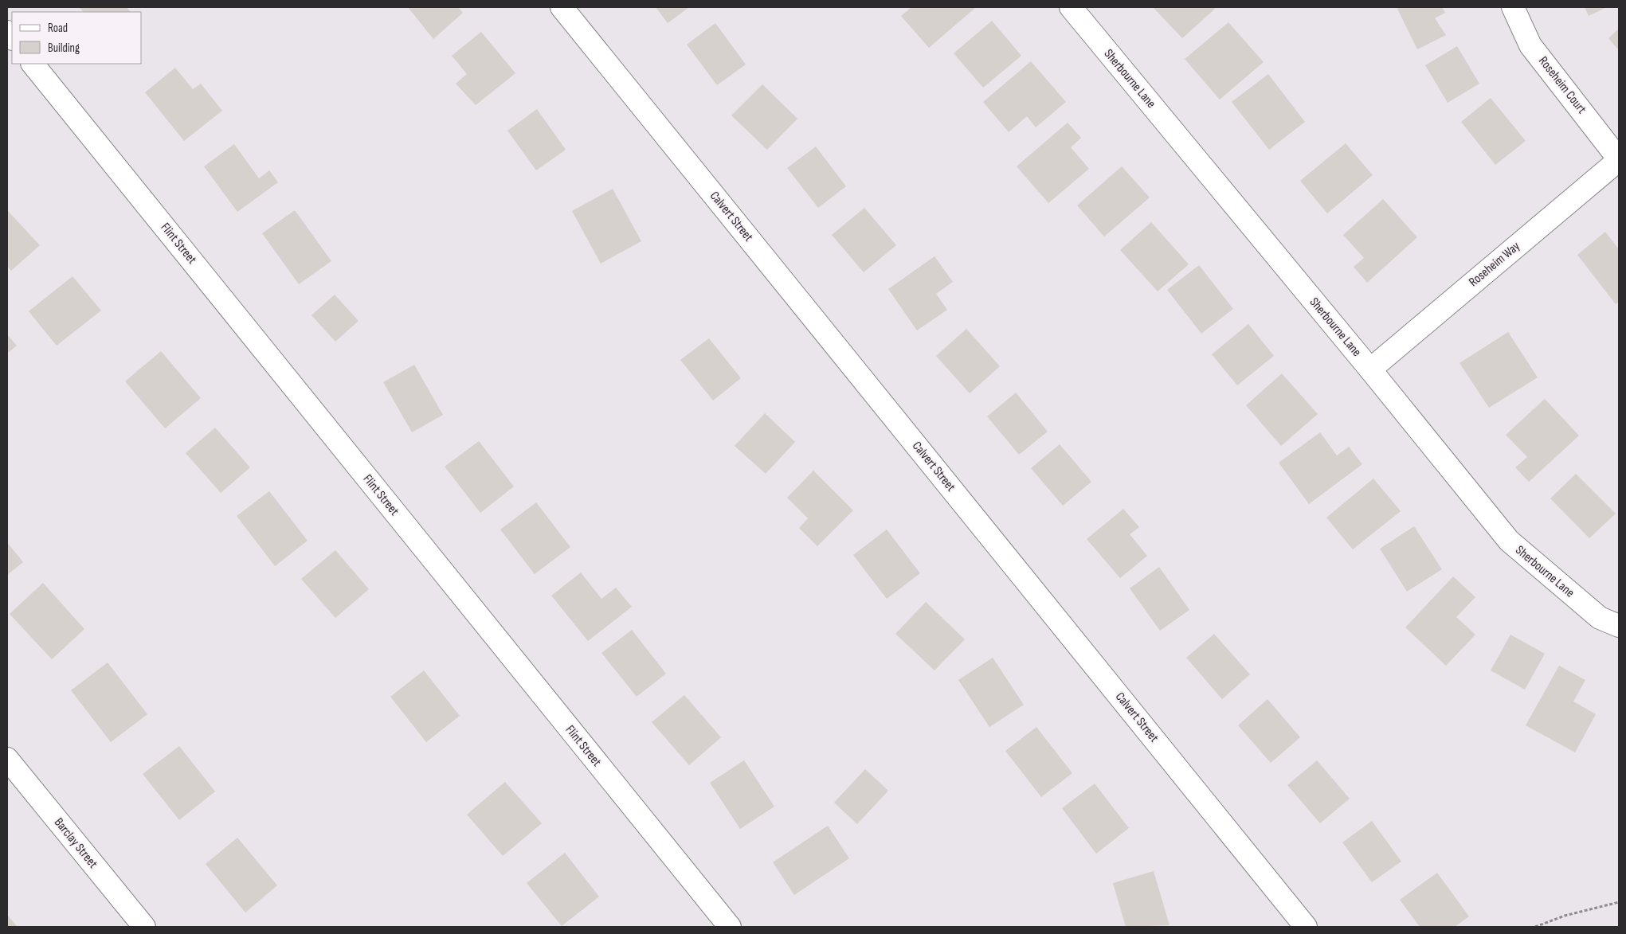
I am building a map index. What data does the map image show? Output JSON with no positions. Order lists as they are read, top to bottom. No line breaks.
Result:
{"streets":{"street":["Sherbourne Lane","Roseheim Court","Calvert Street","Flint Street","Roseheim Way","Barclay Street"]},"crossings":[["Sherbourne Lane","Roseheim Way"],["Roseheim Court","Roseheim Way"]],"legend":["Road","Building"]}
